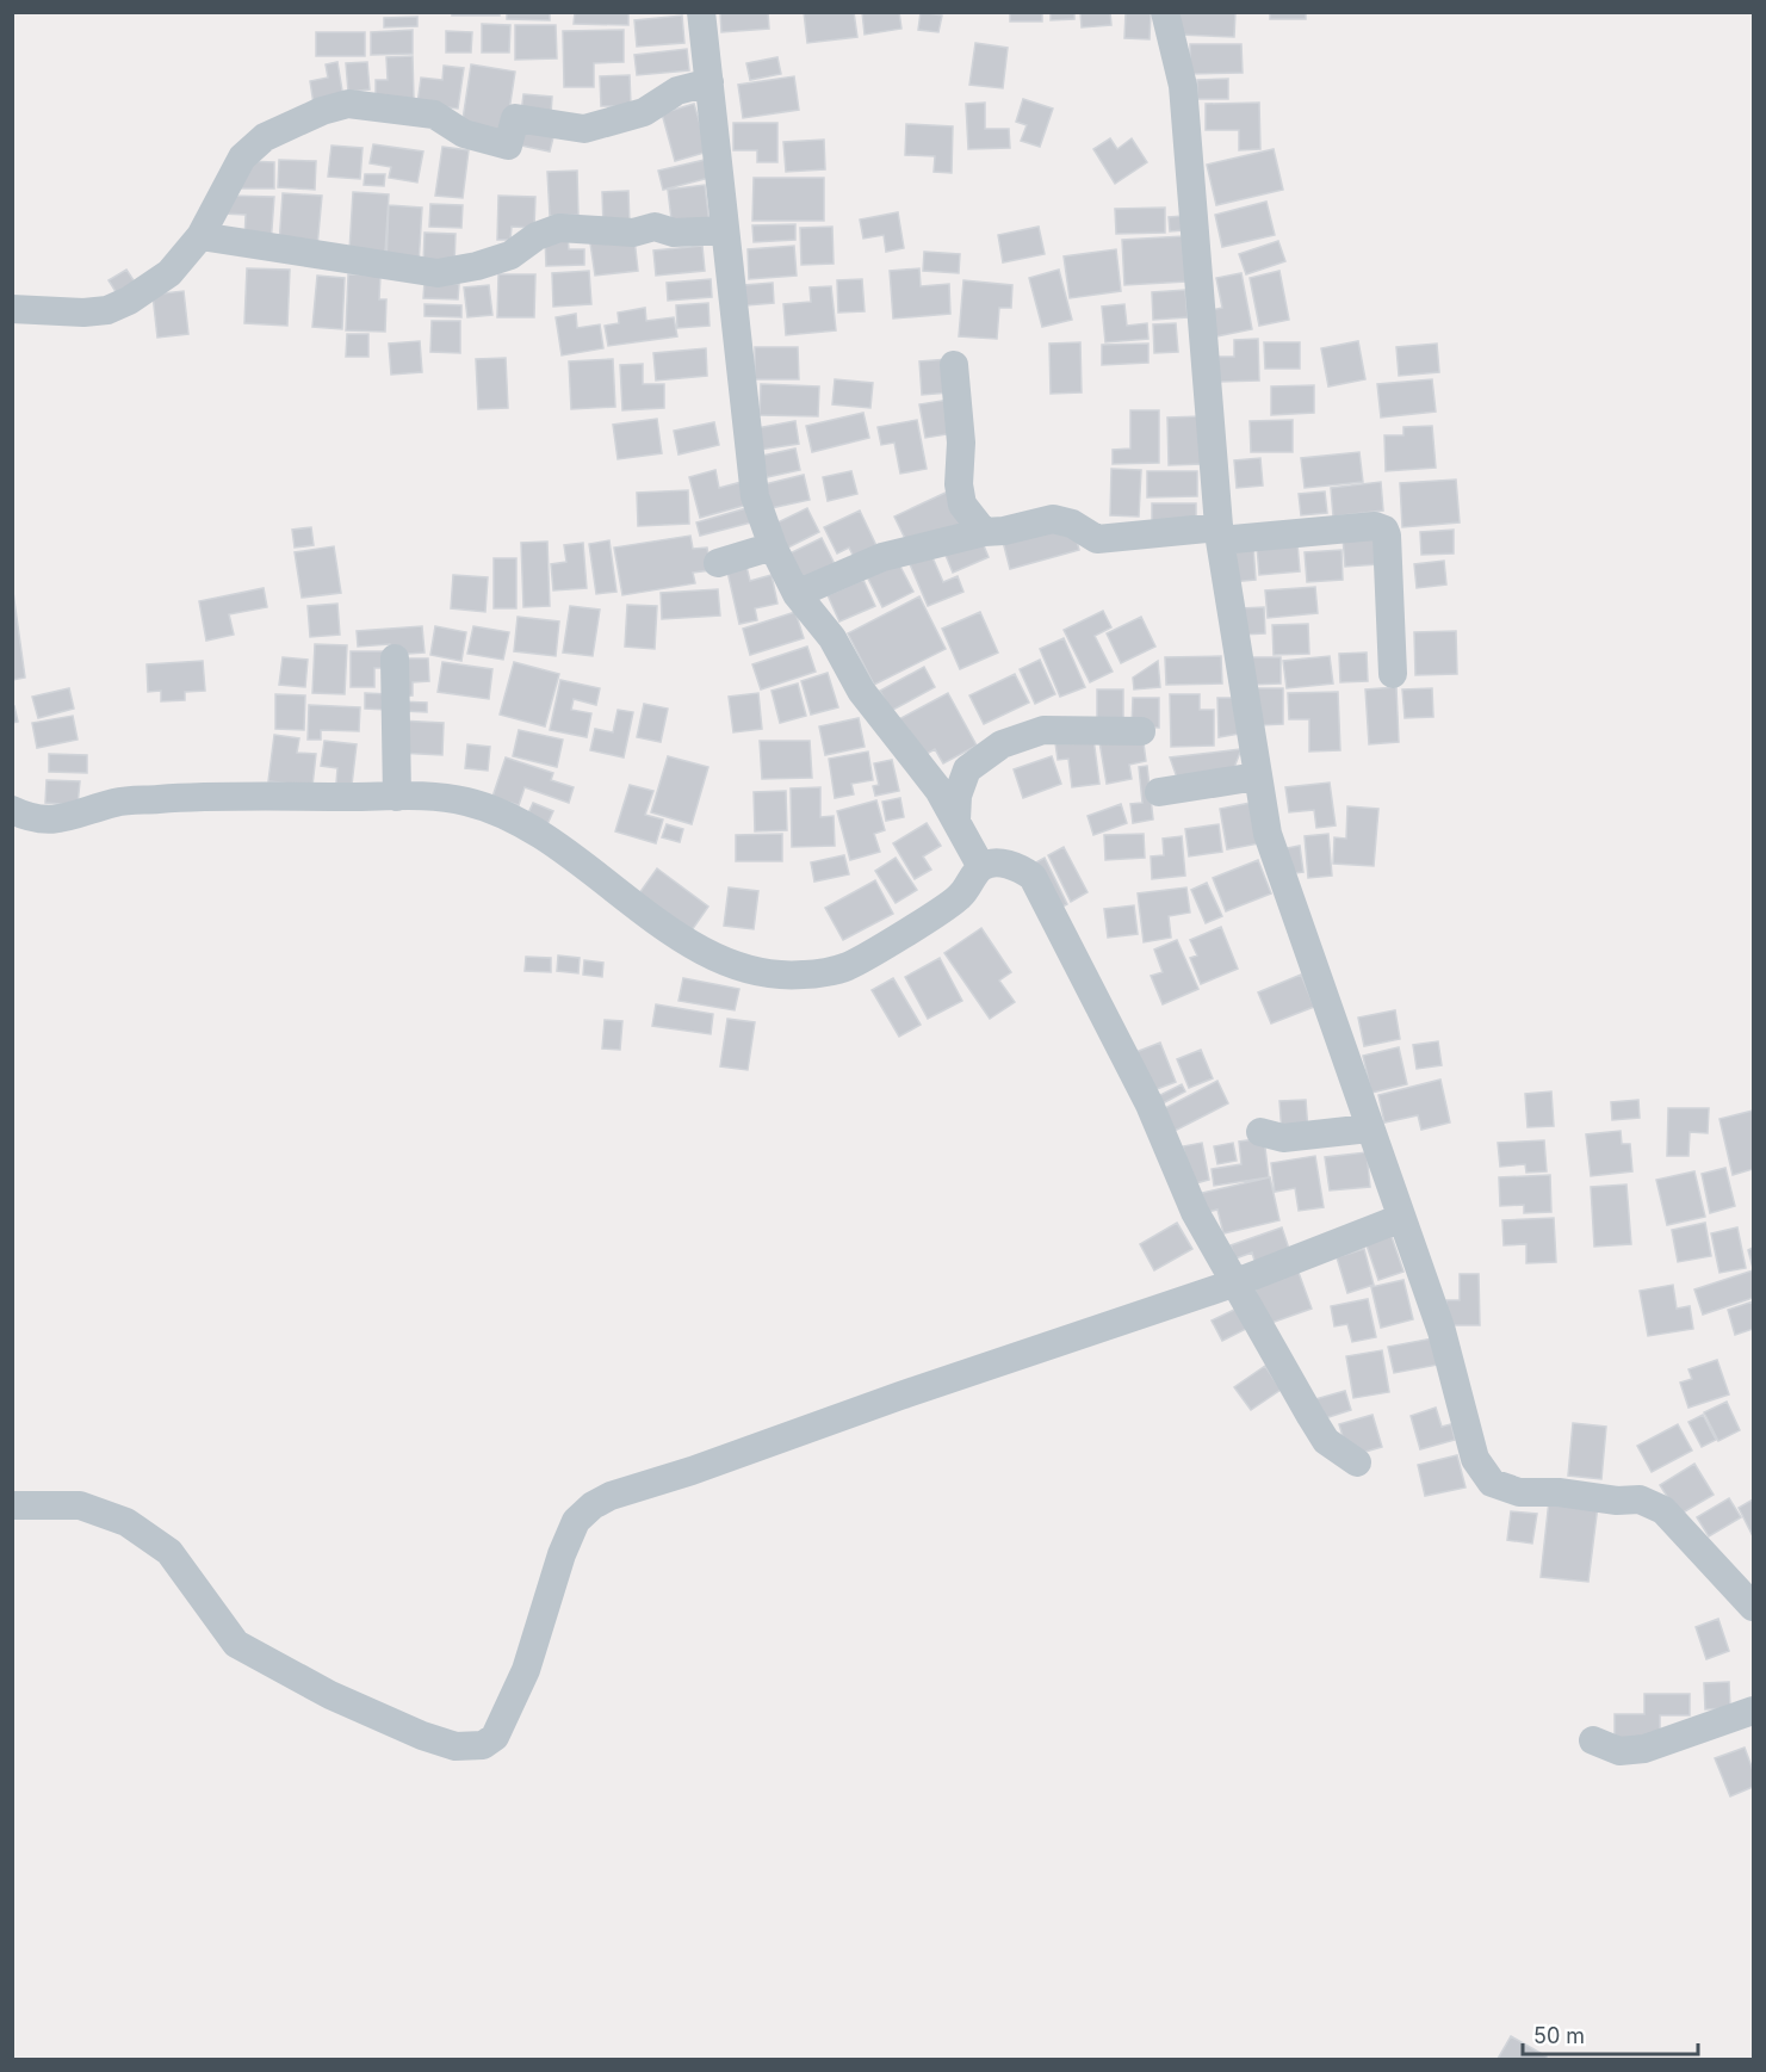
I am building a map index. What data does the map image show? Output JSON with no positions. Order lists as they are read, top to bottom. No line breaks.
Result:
{"scale_bar":"50 m"}
